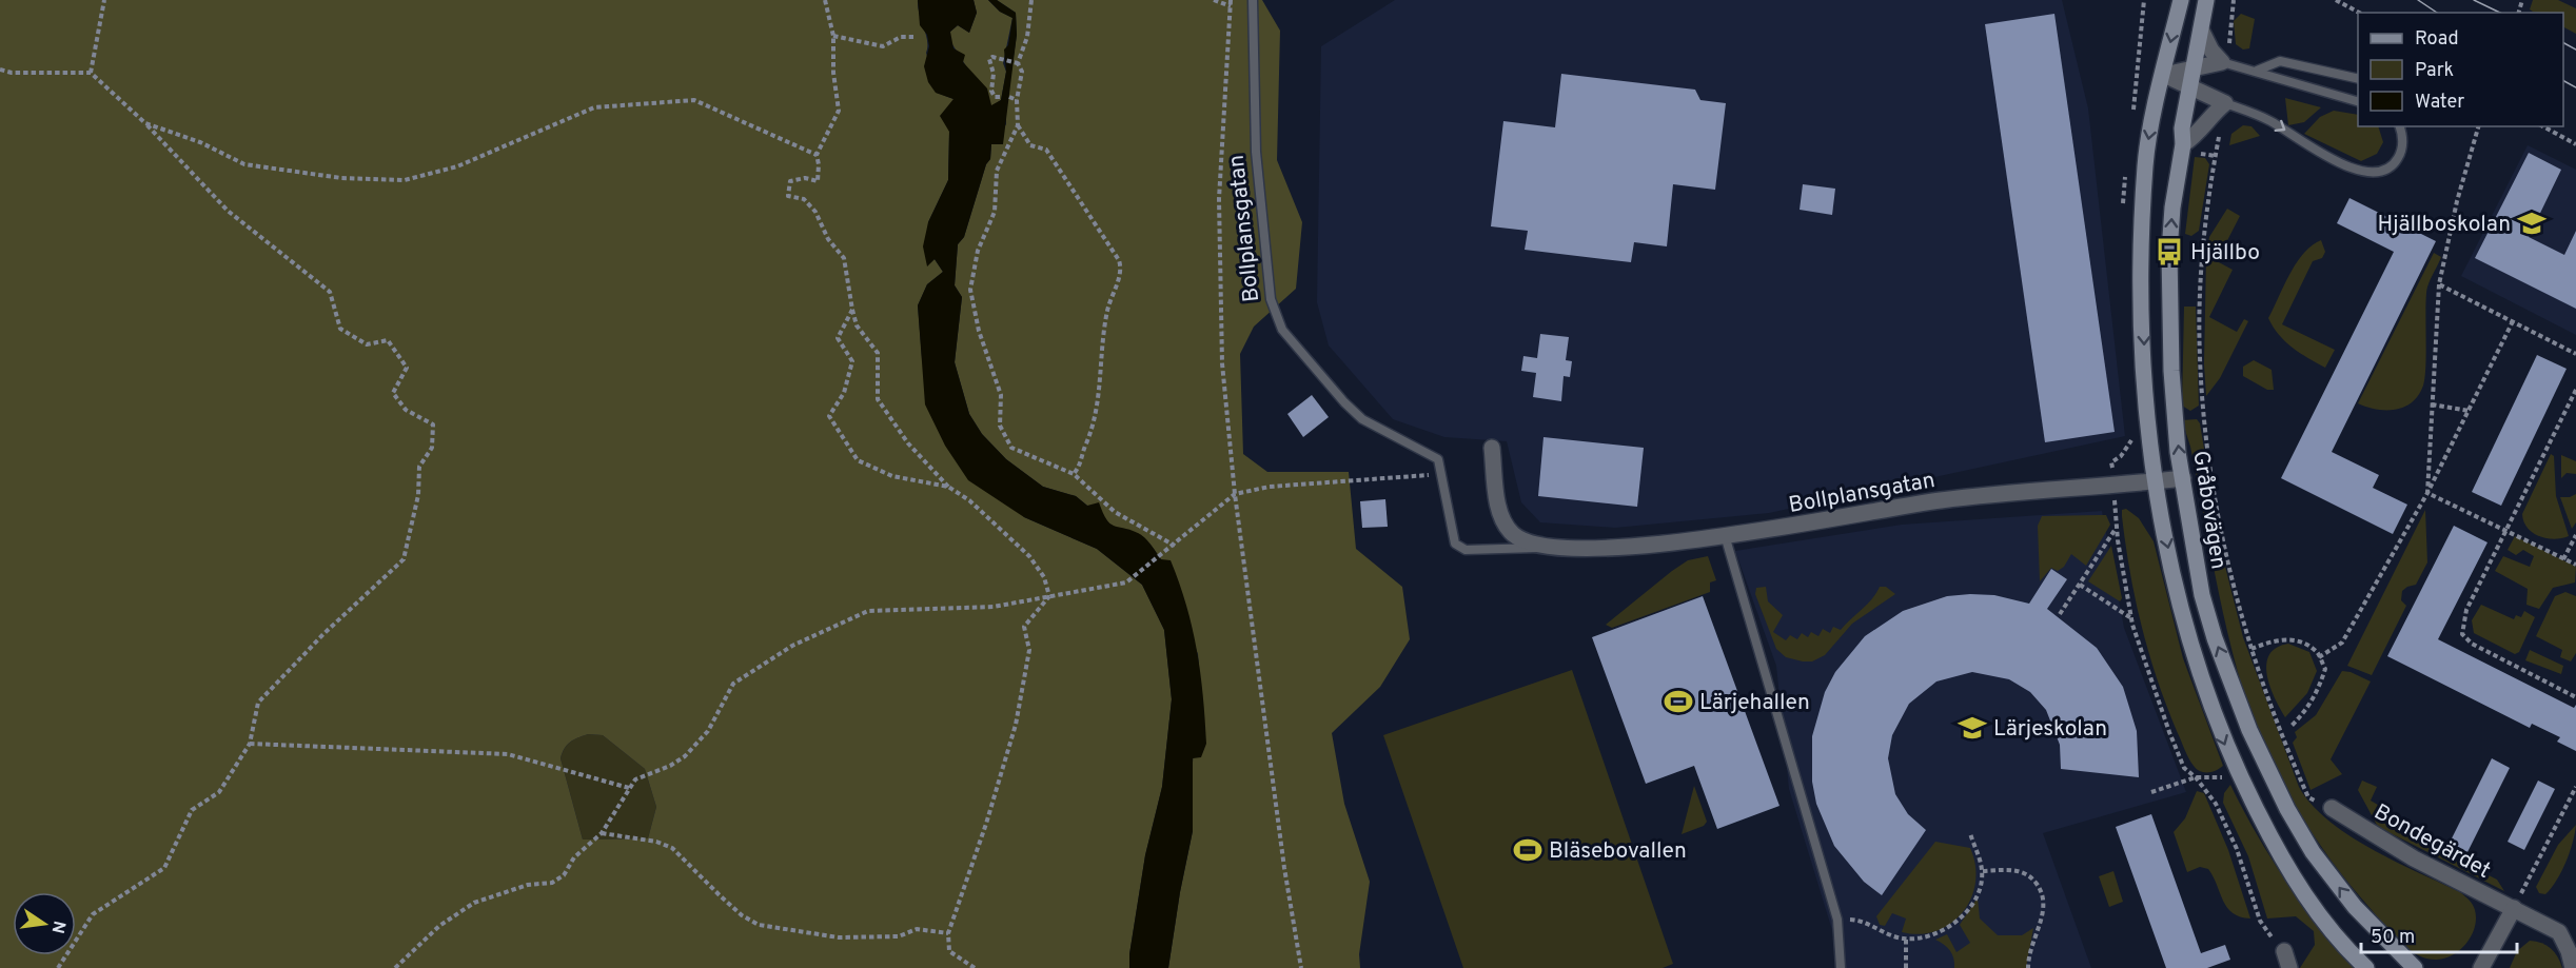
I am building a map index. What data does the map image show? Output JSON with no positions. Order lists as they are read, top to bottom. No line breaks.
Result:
{"streets":{"main road":["Gråbovägen"],"street":["Bollplansgatan","Bondegärdet"]},"crossings":[["Bollplansgatan","Gråbovägen"]],"places":{"school or university":["Hjällboskolan","Lärjeskolan"],"bus stop":["Hjällbo"],"sports":["Lärjehallen","Bläsebovallen"]},"legend":["Road","Park","Water"],"scale_bar":"50 m","north":"right"}
